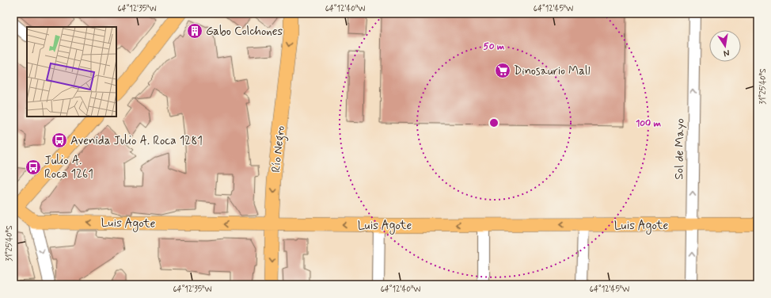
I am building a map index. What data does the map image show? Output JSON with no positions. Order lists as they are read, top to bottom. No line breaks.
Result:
{"streets":{"main road":["Río Negro","Luis Agote"],"street":["Sol de Mayo"]},"crossings":[["Río Negro","Luis Agote"],["Sol de Mayo","Luis Agote"]],"one_way":["Río Negro","Sol de Mayo","Luis Agote"],"places":{"building":["Gabo Colchones"],"supermarket":["Dinosaurio Mall"],"bus stop":["Avenida Julio A. Roca 1281","Julio A. Roca 1261"]},"north":"bottom","coordinates":["64°12'35\"W","64°12'40\"W","64°12'45\"W","31°25'40\"S"],"rings":["50 m","100 m"]}
